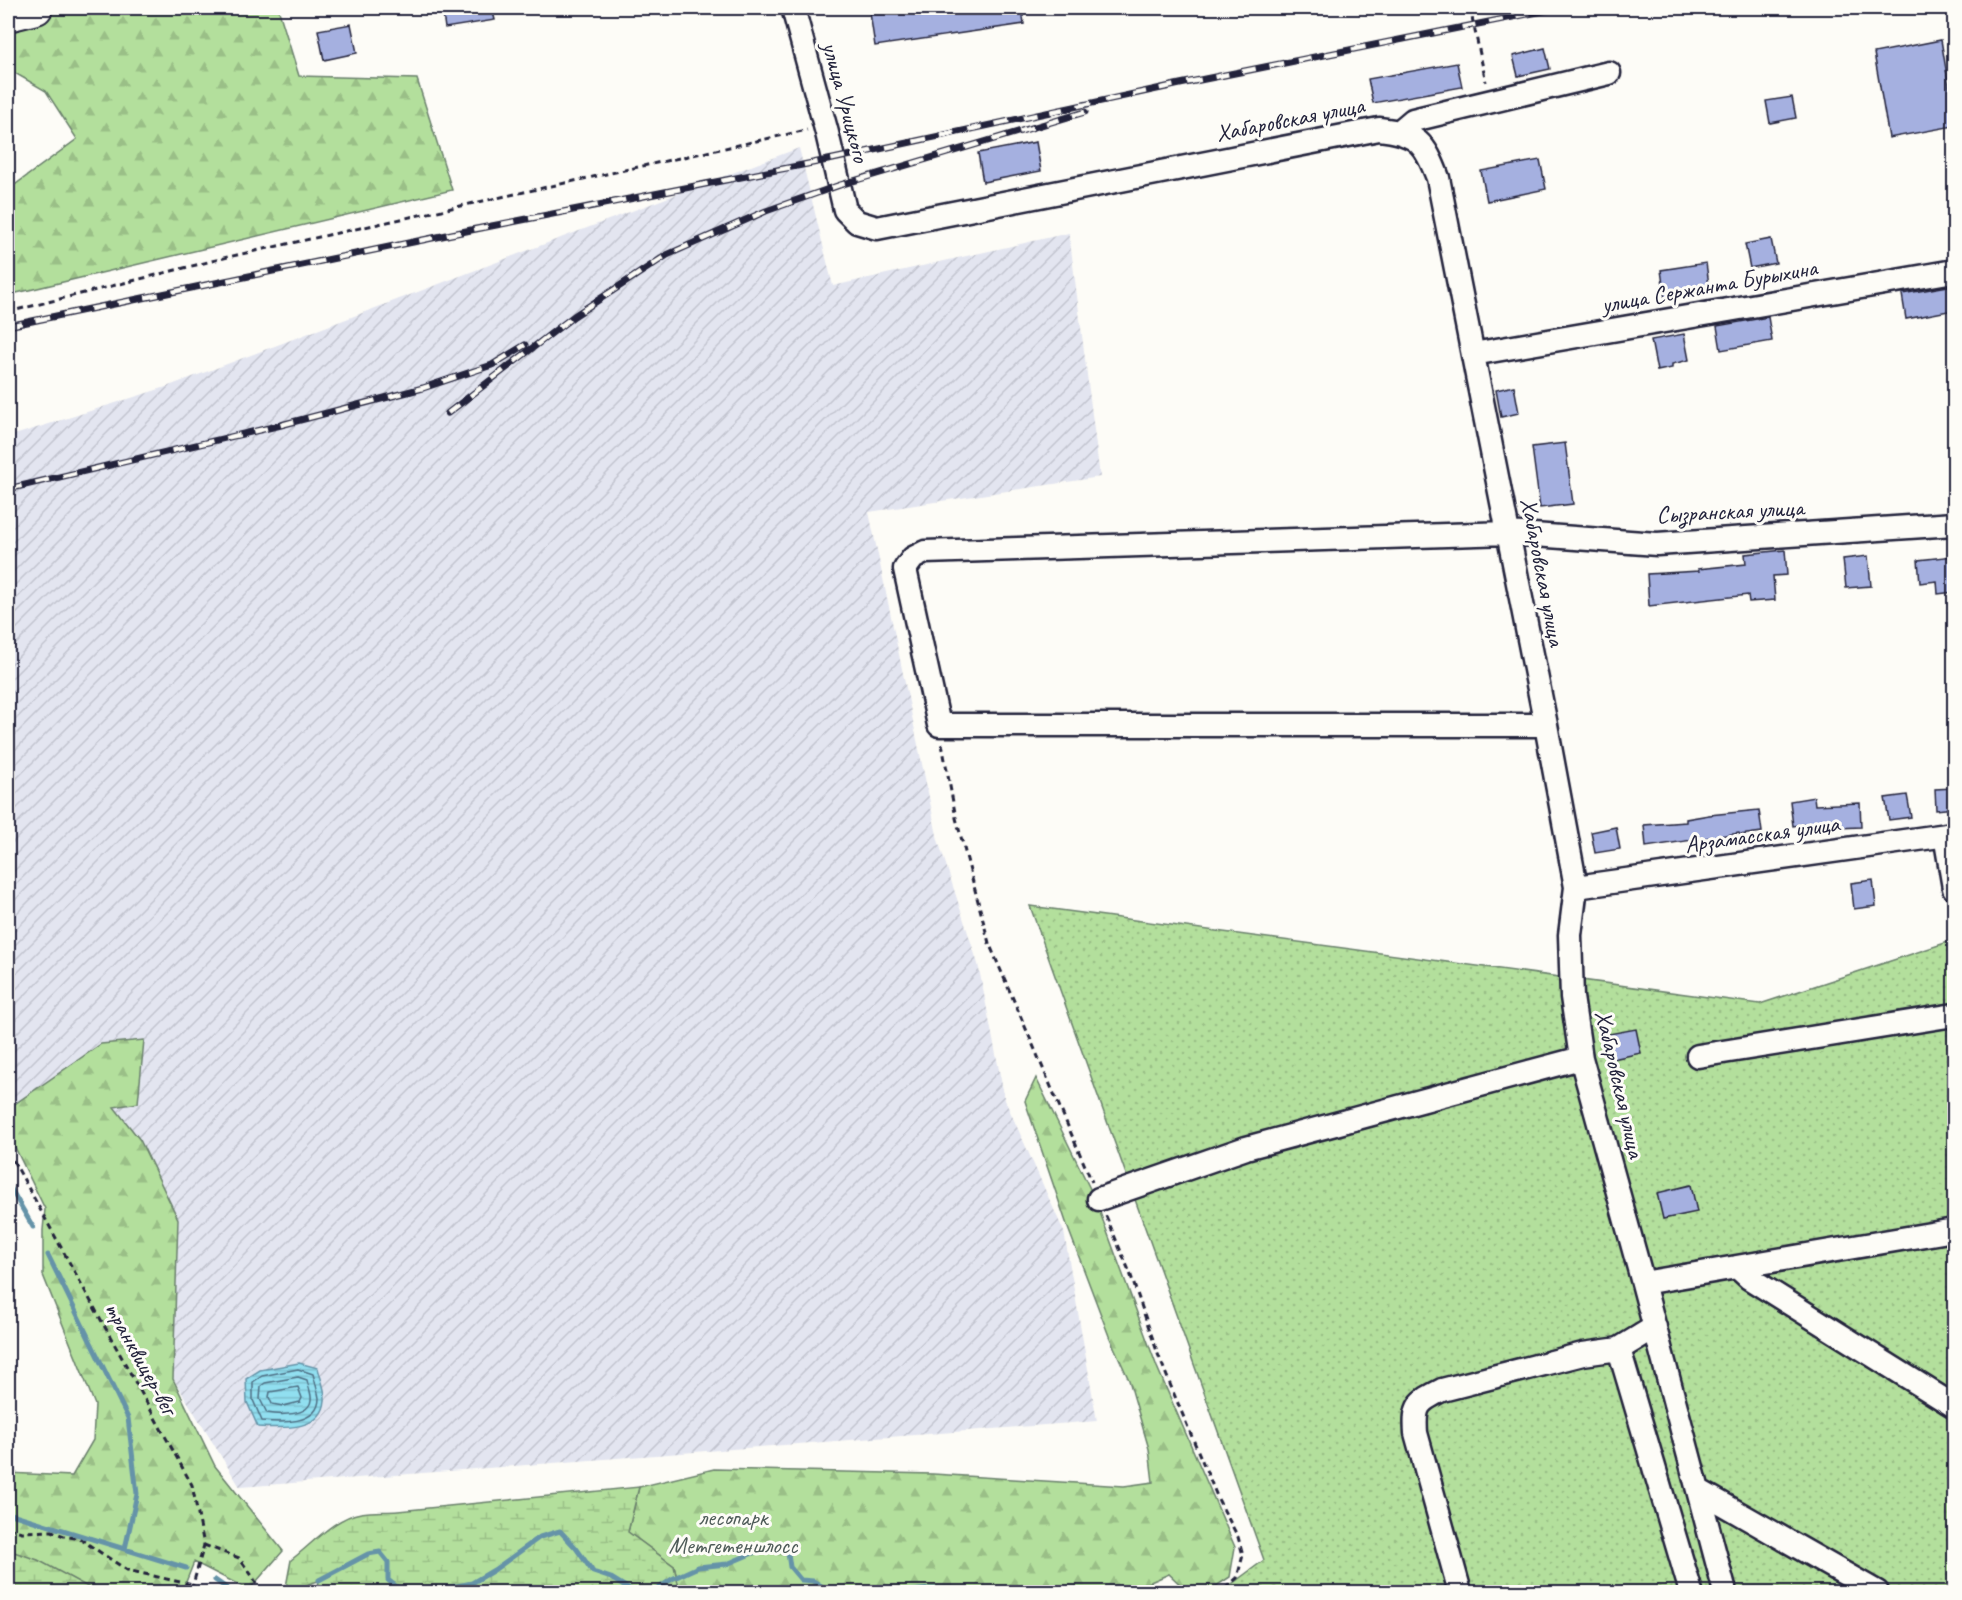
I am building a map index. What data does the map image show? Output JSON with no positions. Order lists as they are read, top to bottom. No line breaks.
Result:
{"streets":{"street":["улица Урицкого","Хабаровская улица","улица Сержанта Бурыхина","Сызранская улица","Арзамасская улица"],"path":["транквицер-вег"]},"crossings":[["улица Урицкого","Хабаровская улица"],["Хабаровская улица","улица Сержанта Бурыхина"],["Хабаровская улица","Сызранская улица"],["Хабаровская улица","Арзамасская улица"]],"parks":["лесопарк Метгетеншлосс"]}
